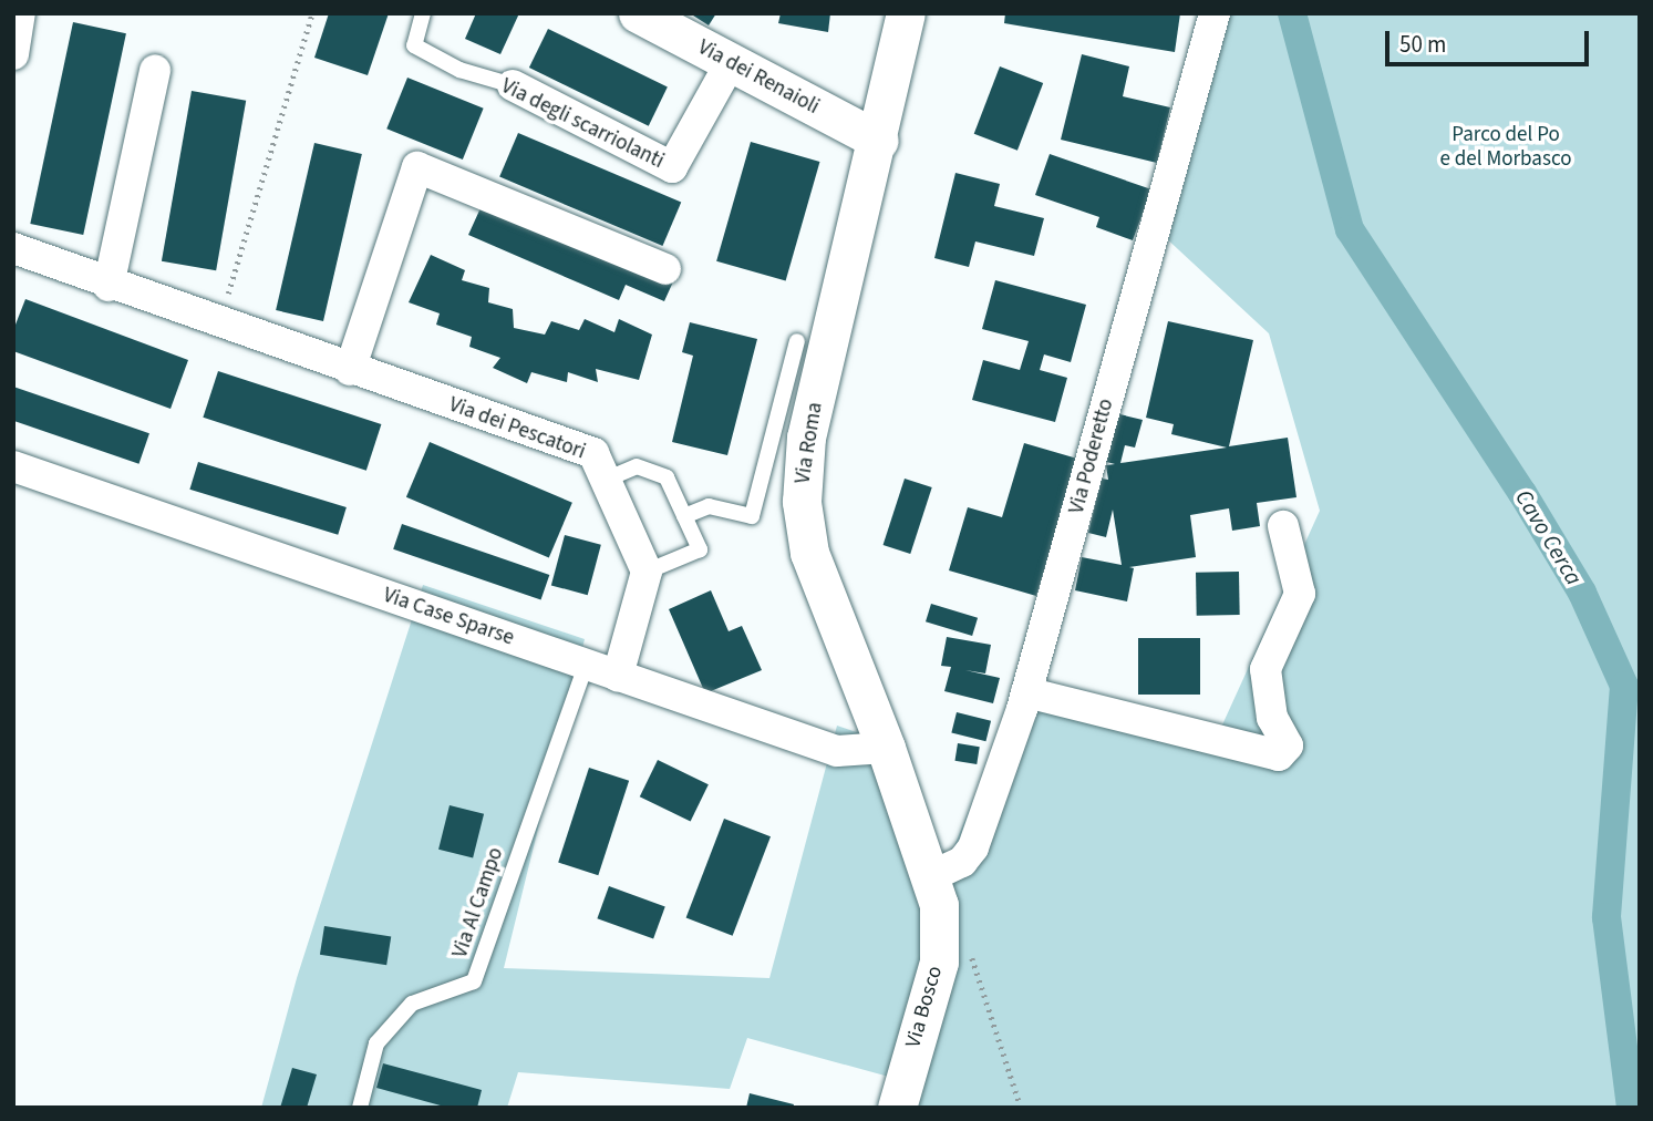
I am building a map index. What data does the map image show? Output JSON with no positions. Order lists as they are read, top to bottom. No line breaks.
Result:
{"streets":{"street":["Via dei Renaioli","Via degli scarriolanti","Via dei Pescatori","Via Roma","Via Poderetto","Via Case Sparse","Via Bosco"],"lane":["Via Al Campo"]},"crossings":[["Via dei Renaioli","Via degli scarriolanti"],["Via dei Renaioli","Via Roma"],["Via Roma","Via Poderetto"],["Via Roma","Via Case Sparse"],["Via Roma","Via Bosco"],["Via Poderetto","Via Bosco"],["Via Case Sparse","Via Al Campo"]],"water":["Cavo Cerca"],"parks":["Parco del Po e del Morbasco"],"scale_bar":"50 m"}
